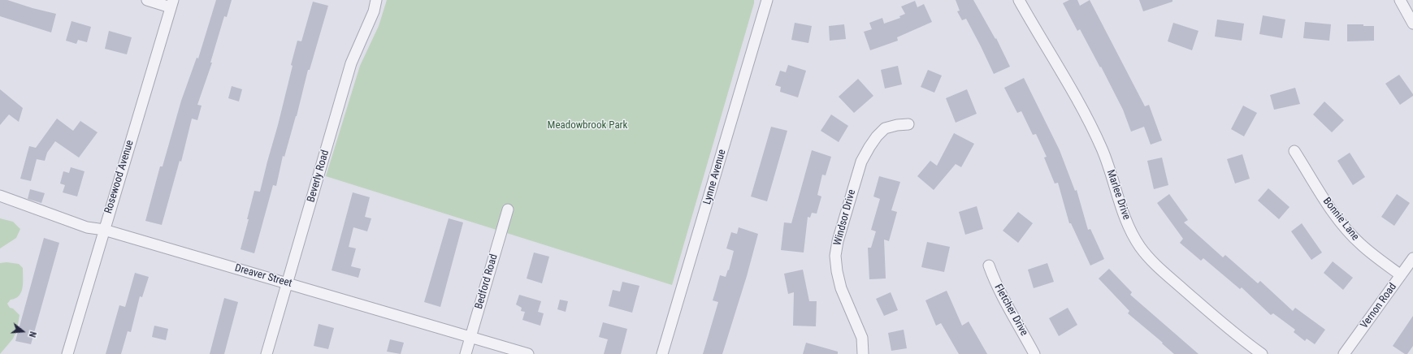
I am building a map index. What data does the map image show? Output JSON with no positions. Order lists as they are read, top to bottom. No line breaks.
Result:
{"streets":{"street":["Beverly Road","Rosewood Avenue","Lynne Avenue","Marlee Drive","Windsor Drive","Bonnie Lane","Dreaver Street","Bedford Road","Vernon Road","Fletcher Drive"]},"crossings":[["Beverly Road","Dreaver Street"],["Rosewood Avenue","Dreaver Street"],["Bonnie Lane","Vernon Road"],["Dreaver Street","Bedford Road"]],"parks":["Meadowbrook Park"],"north":"right"}
